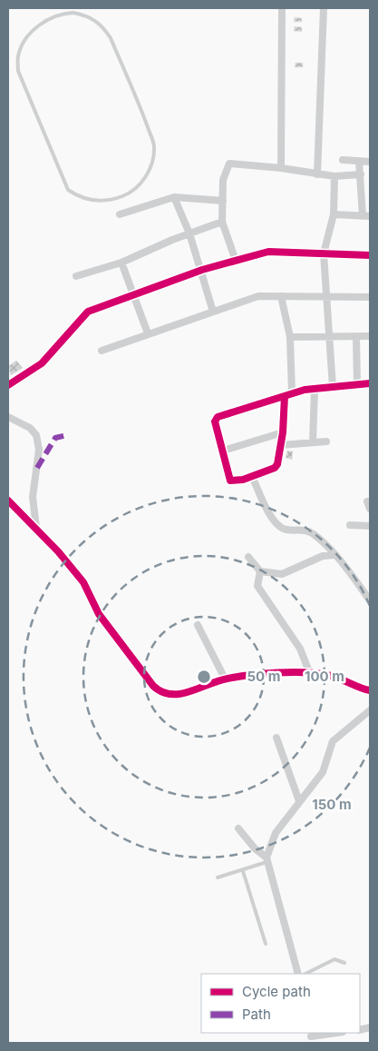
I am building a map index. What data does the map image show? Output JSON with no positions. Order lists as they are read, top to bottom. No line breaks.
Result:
{"legend":["Cycle path","Path"],"rings":["50 m","100 m","150 m"]}
